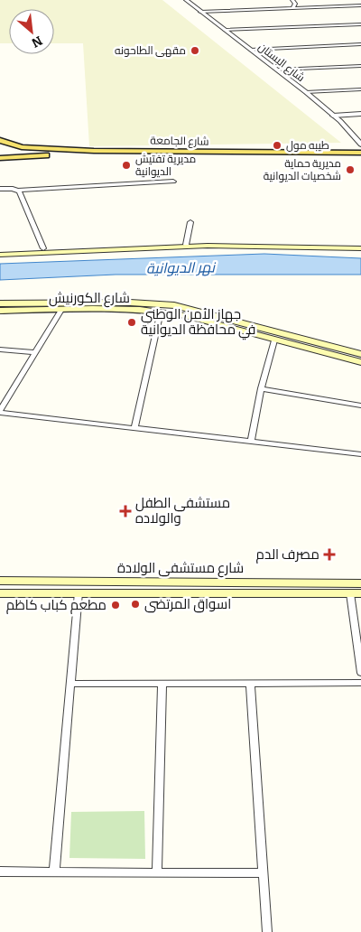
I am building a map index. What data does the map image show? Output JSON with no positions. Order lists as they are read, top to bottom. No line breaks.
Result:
{"streets":{"main road":["شارع الجامعة","شارع الكورنيش","شارع مستشفى الولادة"],"street":["شارع البستان"]},"water":["نهر الديوانية"],"places":{"other":["مقهى الطاحونه","طيبه مول","مديرية تفتيش الديوانية","مديرية حماية شخصيات الديوانية","جهاز الأمن الوطني في محافظة الديوانية","اسواق المرتضى","مطعم كباب كاظم"],"health":["مستشفى الطفل والولاده","مصرف الدم"]},"north":"bottom right"}
